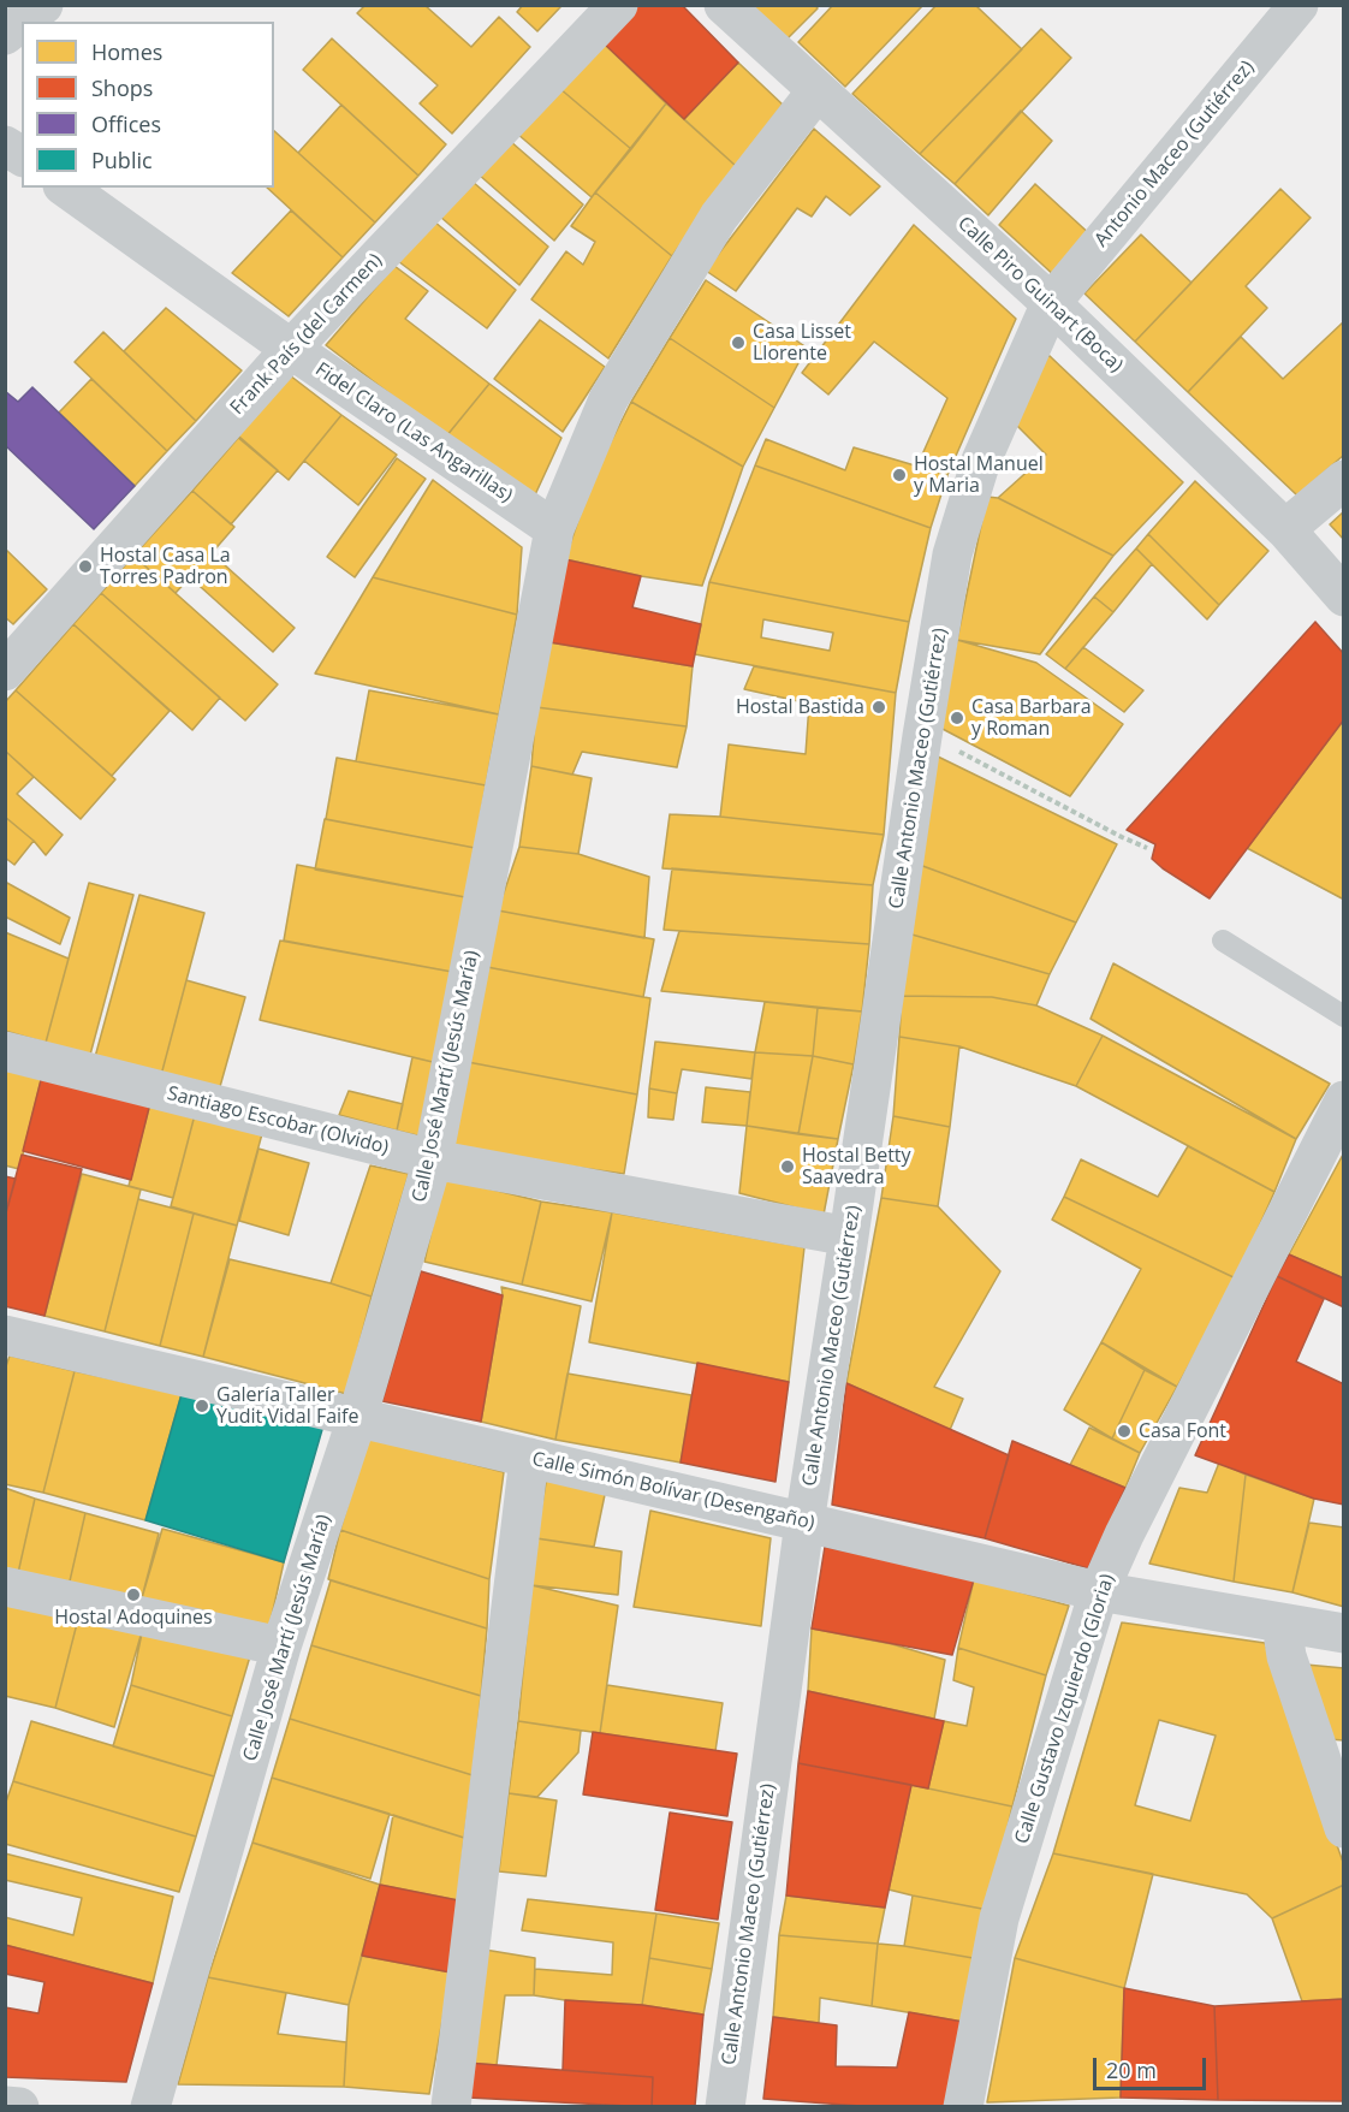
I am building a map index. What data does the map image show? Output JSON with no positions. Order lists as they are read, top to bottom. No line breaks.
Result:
{"streets":{"street":["Antonio Maceo (Gutiérrez)","Calle Piro Guinart (Boca)","Frank País (del Carmen)","Fidel Claro (Las Angarillas)","Calle Antonio Maceo (Gutiérrez)","Calle José Martí (Jesús María)","Santiago Escobar (Olvido)","Calle Simón Bolívar (Desengaño)","Calle Gustavo Izquierdo (Gloria)"]},"crossings":[["Antonio Maceo (Gutiérrez)","Calle Piro Guinart (Boca)"],["Antonio Maceo (Gutiérrez)","Calle Antonio Maceo (Gutiérrez)"],["Calle Piro Guinart (Boca)","Calle Antonio Maceo (Gutiérrez)"],["Calle Piro Guinart (Boca)","Calle José Martí (Jesús María)"],["Frank País (del Carmen)","Fidel Claro (Las Angarillas)"],["Fidel Claro (Las Angarillas)","Calle José Martí (Jesús María)"],["Calle Antonio Maceo (Gutiérrez)","Santiago Escobar (Olvido)"],["Calle Antonio Maceo (Gutiérrez)","Calle Simón Bolívar (Desengaño)"],["Calle José Martí (Jesús María)","Santiago Escobar (Olvido)"],["Calle José Martí (Jesús María)","Calle Simón Bolívar (Desengaño)"],["Calle Simón Bolívar (Desengaño)","Calle Gustavo Izquierdo (Gloria)"]],"places":["Casa Lisset Llorente","Hostal Manuel y Maria","Hostal Casa La Torres Padron","Hostal Bastida","Casa Barbara y Roman","Hostal Betty Saavedra","Galería Taller Yudit Vidal Faife","Casa Font","Hostal Adoquines"],"legend":["Homes","Shops","Offices","Public"],"scale_bar":"20 m"}
